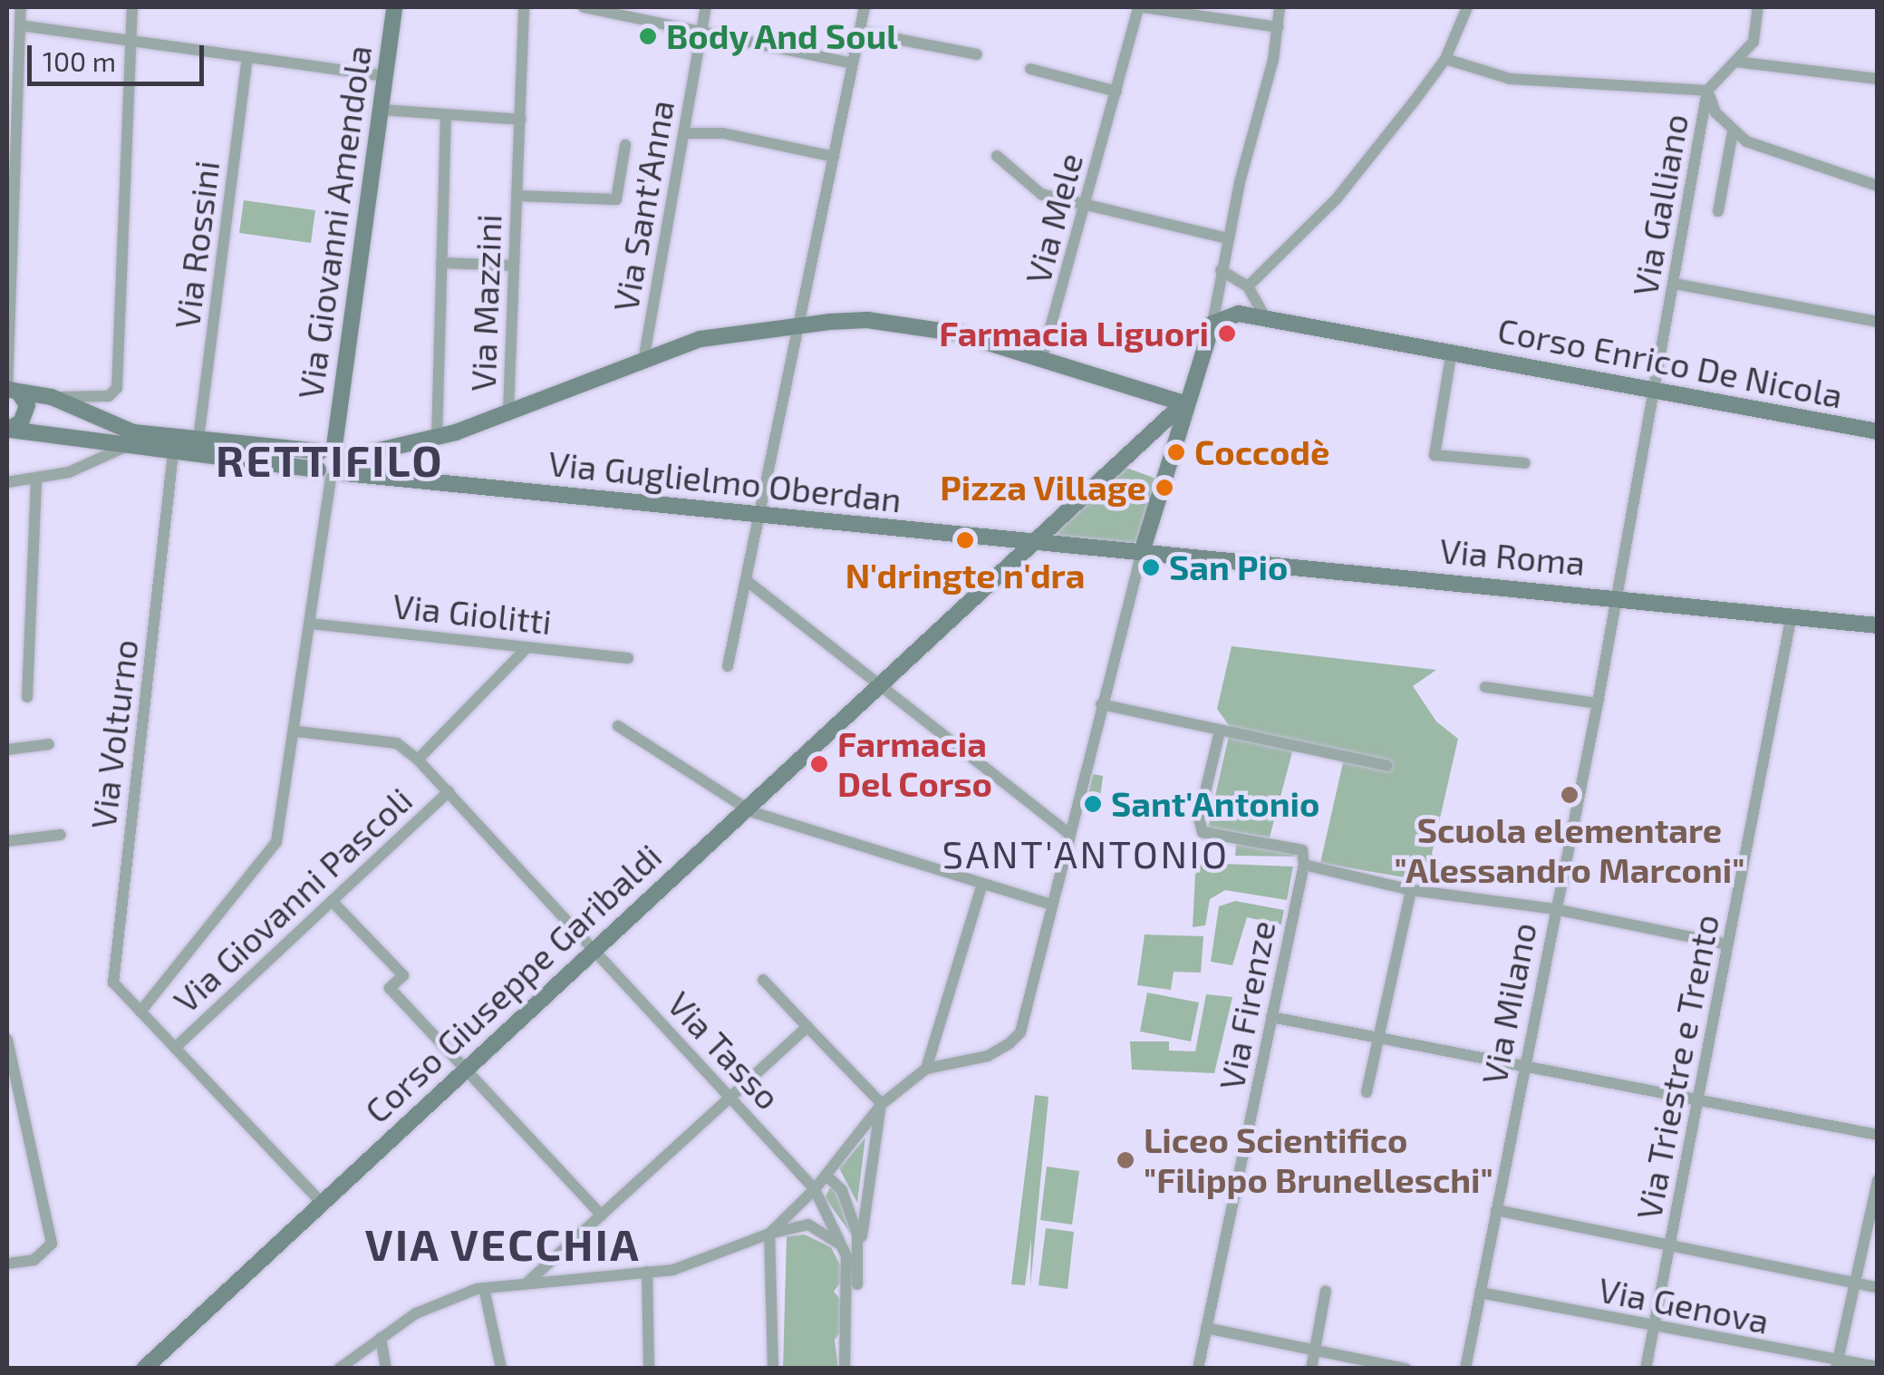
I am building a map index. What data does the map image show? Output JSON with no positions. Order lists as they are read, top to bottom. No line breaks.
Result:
{"streets":{"street":["Via Galliano","Via Sant'Anna","Via Mele","Via Giovanni Amendola","Via Rossini","Via Mazzini","Corso Enrico De Nicola","Via Guglielmo Oberdan","Via Roma","Via Giolitti","Via Volturno","Via Giovanni Pascoli","Corso Giuseppe Garibaldi","Via Milano","Via Firenze","Via Tasso","Via Triestre e Trento","Via Genova"]},"crossings":[["Via Galliano","Corso Enrico De Nicola"],["Via Galliano","Via Roma"],["Via Galliano","Via Milano"],["Via Giovanni Amendola","Via Guglielmo Oberdan"],["Via Guglielmo Oberdan","Via Roma"],["Via Guglielmo Oberdan","Corso Giuseppe Garibaldi"],["Via Roma","Via Milano"],["Via Roma","Via Triestre e Trento"],["Via Volturno","Via Giovanni Pascoli"],["Via Volturno","Corso Giuseppe Garibaldi"],["Via Giovanni Pascoli","Via Tasso"],["Corso Giuseppe Garibaldi","Via Tasso"],["Via Milano","Via Genova"],["Via Triestre e Trento","Via Genova"]],"districts":["RETTIFILO","SANT'ANTONIO","VIA VECCHIA"],"places":["Body And Soul","Farmacia Liguori","Coccodè","Pizza Village","N'dringte n'dra","San Pio","Farmacia Del Corso","Scuola elementare \"Alessandro Marconi\"","Sant'Antonio","Liceo Scientifico \"Filippo Brunelleschi\""],"scale_bar":"100 m"}
